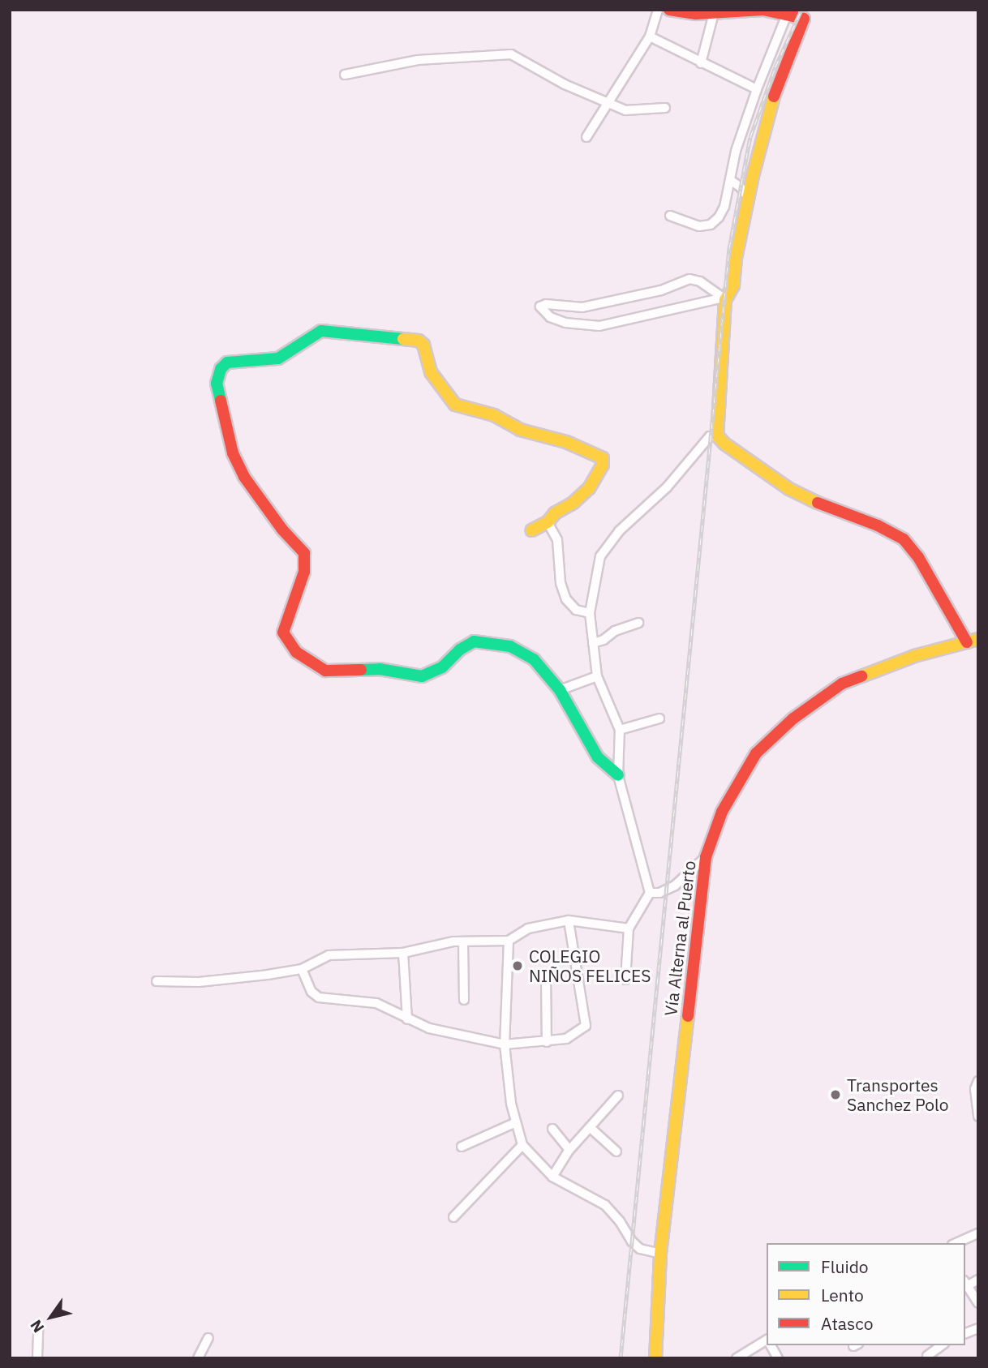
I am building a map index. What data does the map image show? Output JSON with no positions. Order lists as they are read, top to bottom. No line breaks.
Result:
{"streets":{"street":["Vía Alterna al Puerto"]},"places":["COLEGIO NIÑOS FELICES","Transportes Sanchez Polo"],"legend":["Fluido","Lento","Atasco"],"north":"bottom left"}
